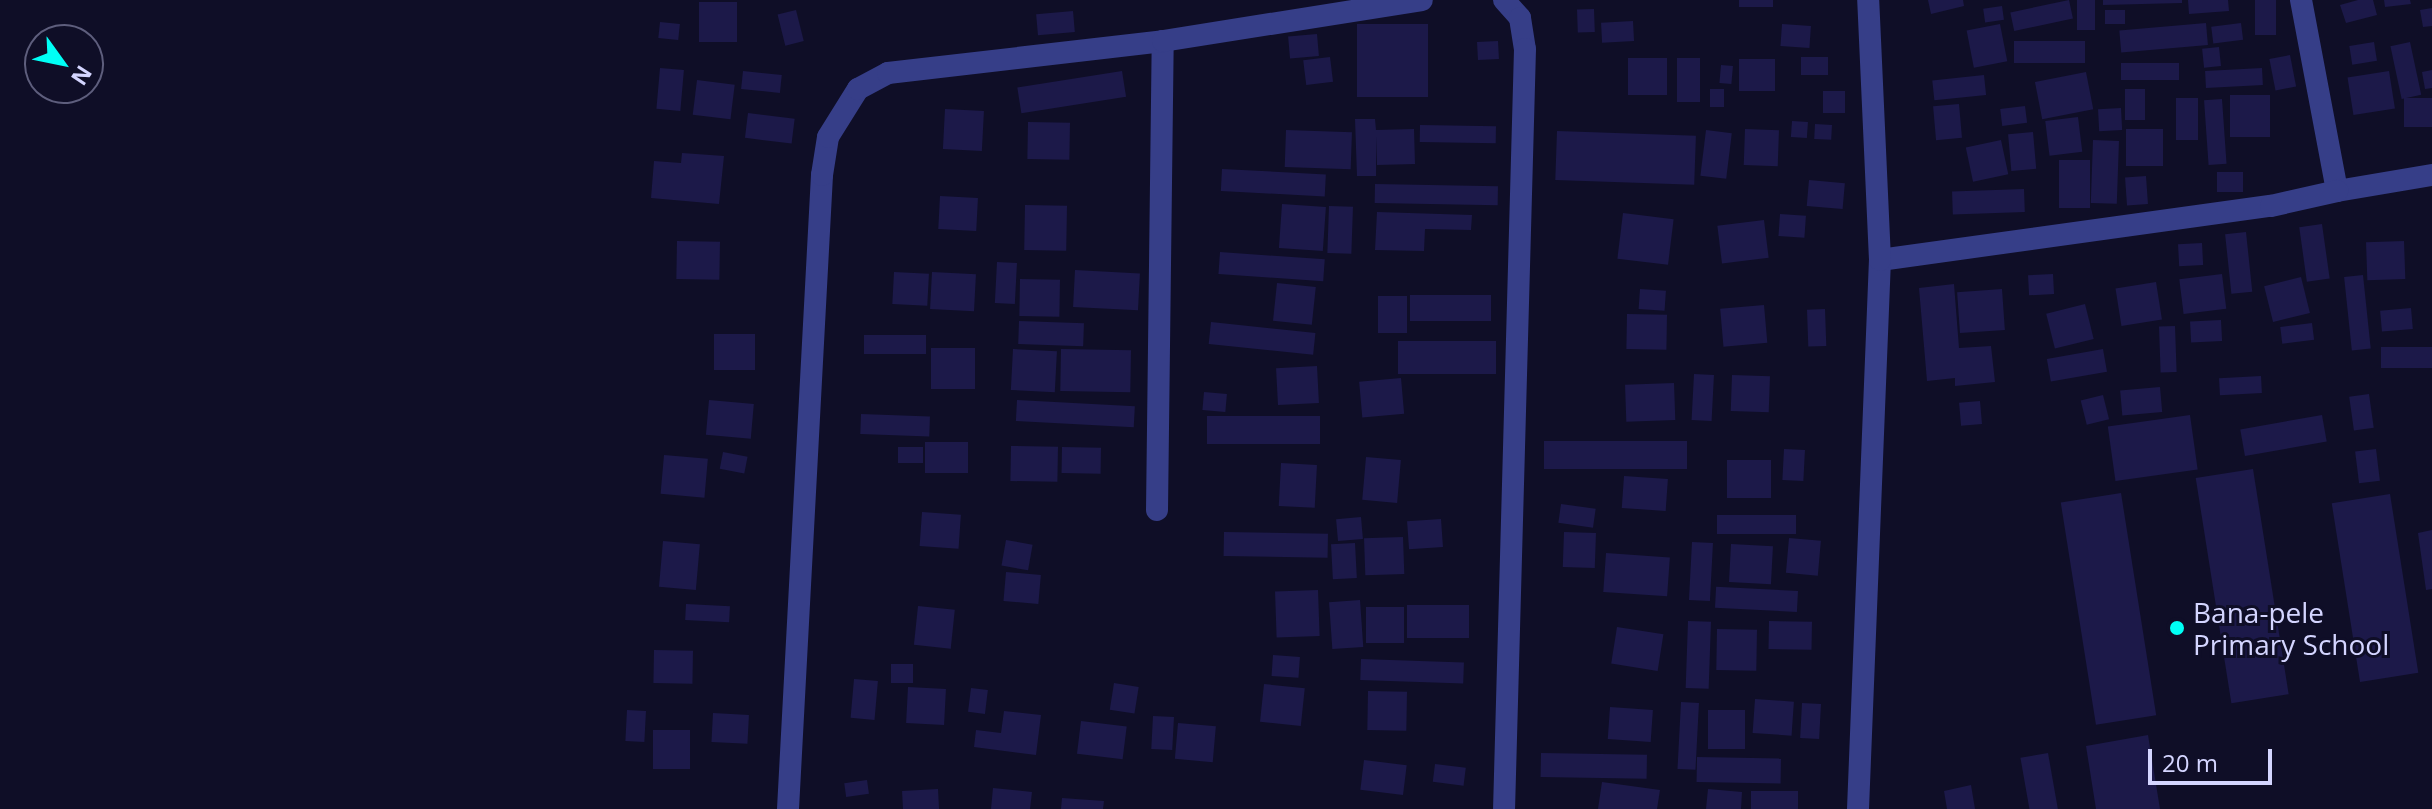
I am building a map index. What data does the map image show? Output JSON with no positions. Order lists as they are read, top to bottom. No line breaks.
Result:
{"places":["Bana-pele Primary School"],"scale_bar":"20 m","north":"bottom right"}
